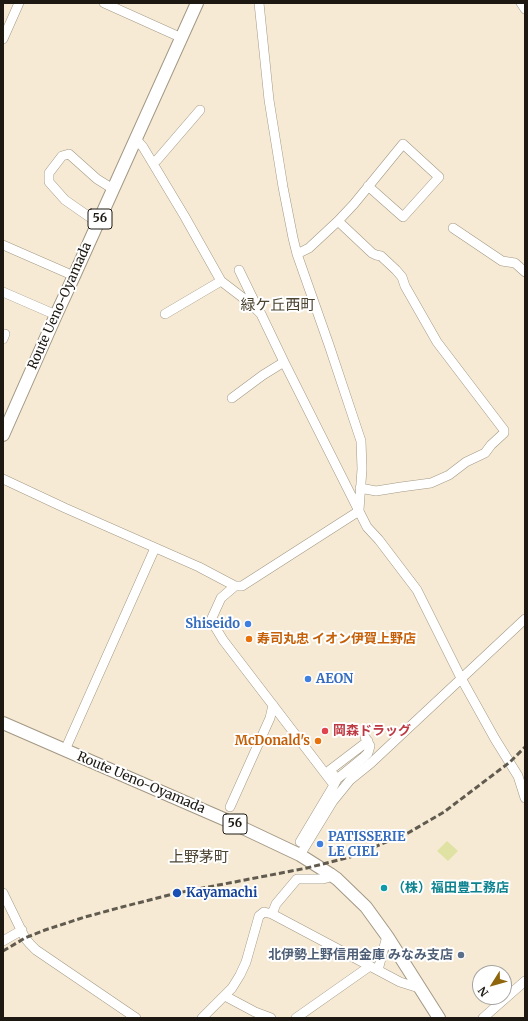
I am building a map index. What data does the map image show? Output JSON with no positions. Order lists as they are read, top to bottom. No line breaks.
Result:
{"streets":{"main road":["56","Route Ueno-Oyamada"]},"districts":["緑ケ丘西町","上野茅町"],"places":["Shiseido","寿司丸忠 イオン伊賀上野店","AEON","岡森ドラッグ","McDonald's","PATISSERIE LE CIEL","（株）福田豊工務店","Kayamachi","北伊勢上野信用金庫 みなみ支店"],"north":"bottom left"}
